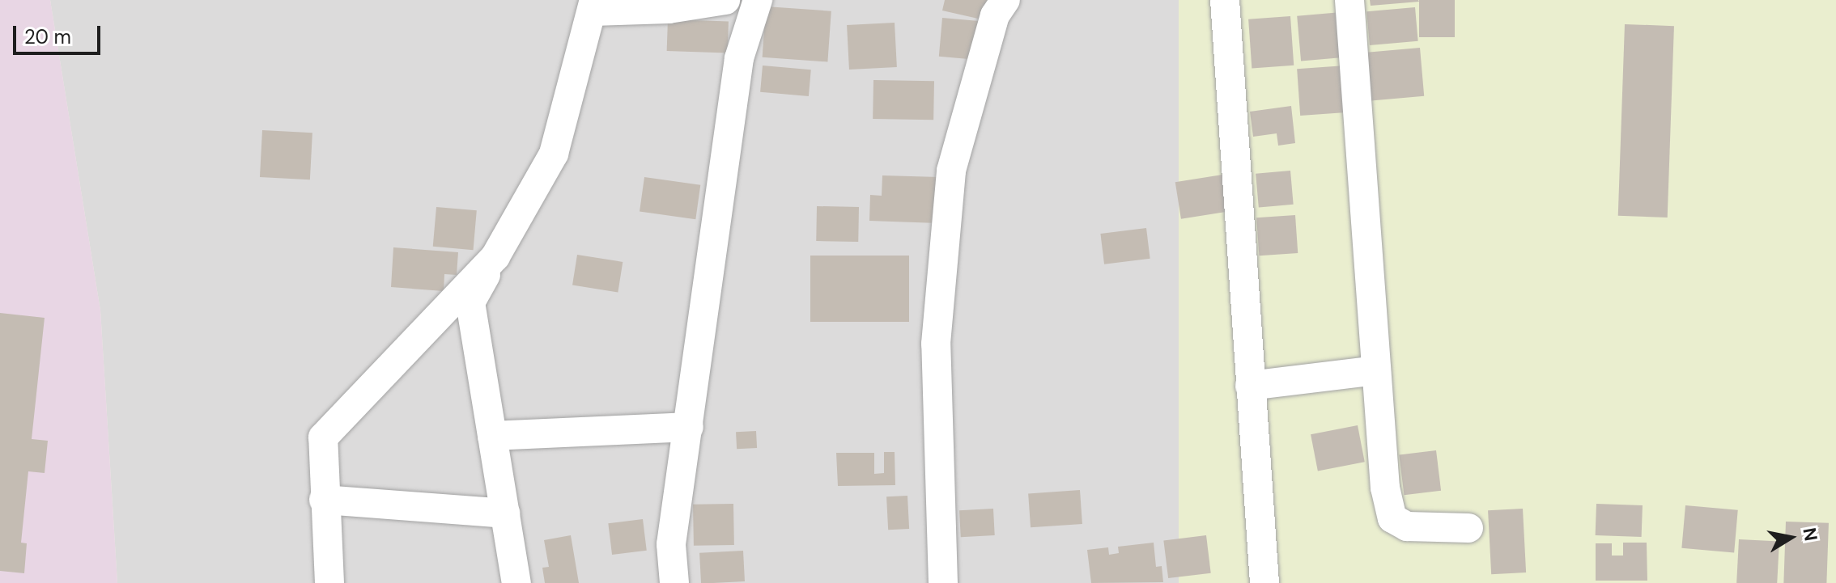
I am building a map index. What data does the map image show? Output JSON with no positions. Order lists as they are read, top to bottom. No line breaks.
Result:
{"scale_bar":"20 m","north":"right"}
